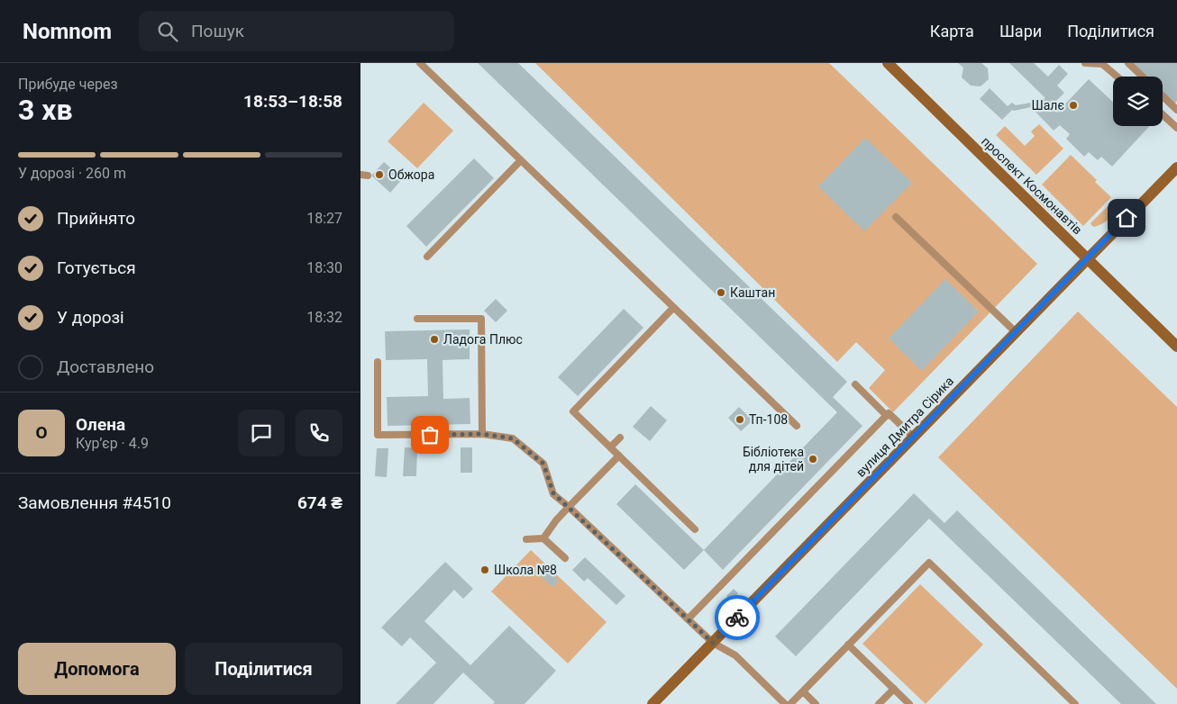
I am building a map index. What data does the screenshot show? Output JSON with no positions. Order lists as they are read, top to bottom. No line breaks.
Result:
{"streets":{"street":["проспект Космонавтів","вулиця Дмитра Сірика"]},"crossings":[["проспект Космонавтів","вулиця Дмитра Сірика"]],"places":["Шалє","Обжора","Каштан","Ладога Плюс","Тп-108","Бібліотека для дітей","Школа №8"],"page":{"header":"Nomnom","search":"Пошук","nav":["Карта","Шари","Поділитися"],"heading":["3 хв","Прибуде через","18:53–18:58"],"panel":["Олена","Кур’єр · 4.9","Замовлення #4510","674 ₴"],"bar":"У дорозі · 260 m","list":[["Прийнято","18:27"],["Готується","18:30"],["У дорозі","18:32"],"Доставлено"],"round":"О","buttons":["Допомога","Поділитися"]}}
